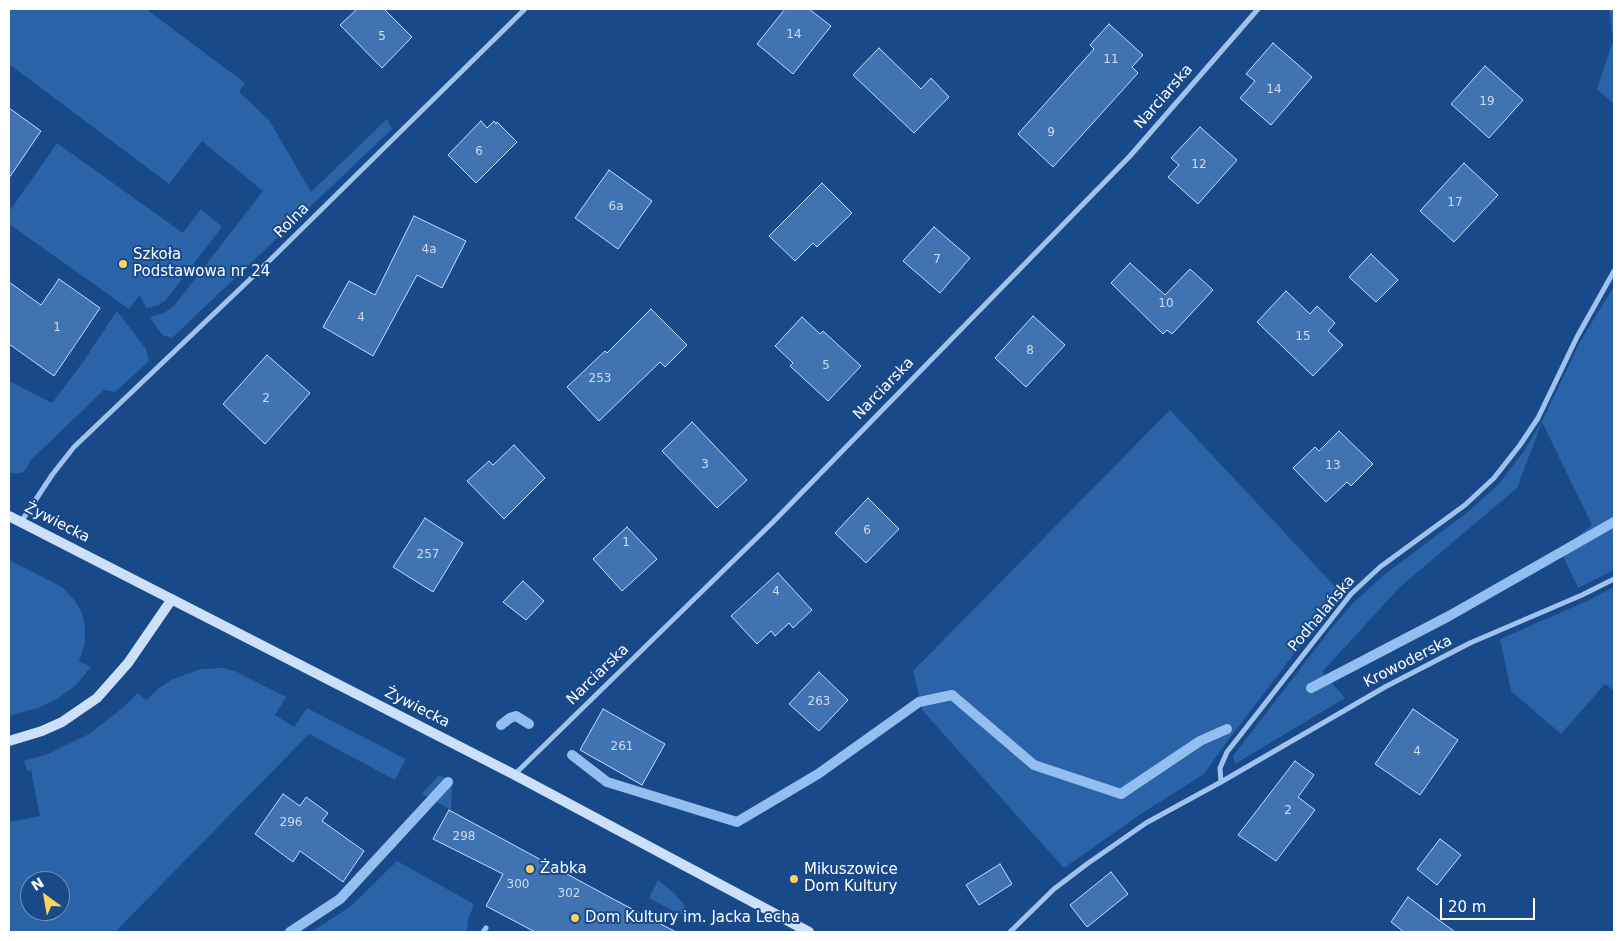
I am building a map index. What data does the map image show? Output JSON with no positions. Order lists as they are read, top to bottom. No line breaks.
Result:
{"streets":{"main road":["Żywiecka"],"street":["Narciarska","Rolna","Podhalańska","Krowoderska"]},"crossings":[["Narciarska","Żywiecka"],["Rolna","Żywiecka"],["Podhalańska","Krowoderska"]],"places":["Szkoła Podstawowa nr 24","Żabka","Mikuszowice Dom Kultury","Dom Kultury im. Jacka Lecha"],"house_numbers":["14","5","11","14","19","9","6","12","17","6a","4a","7","10","4","1","15","8","5","253","2","3","13","6","1","257","4","263","261","4","2","296","298","300","302"],"scale_bar":"20 m","north":"top left"}
